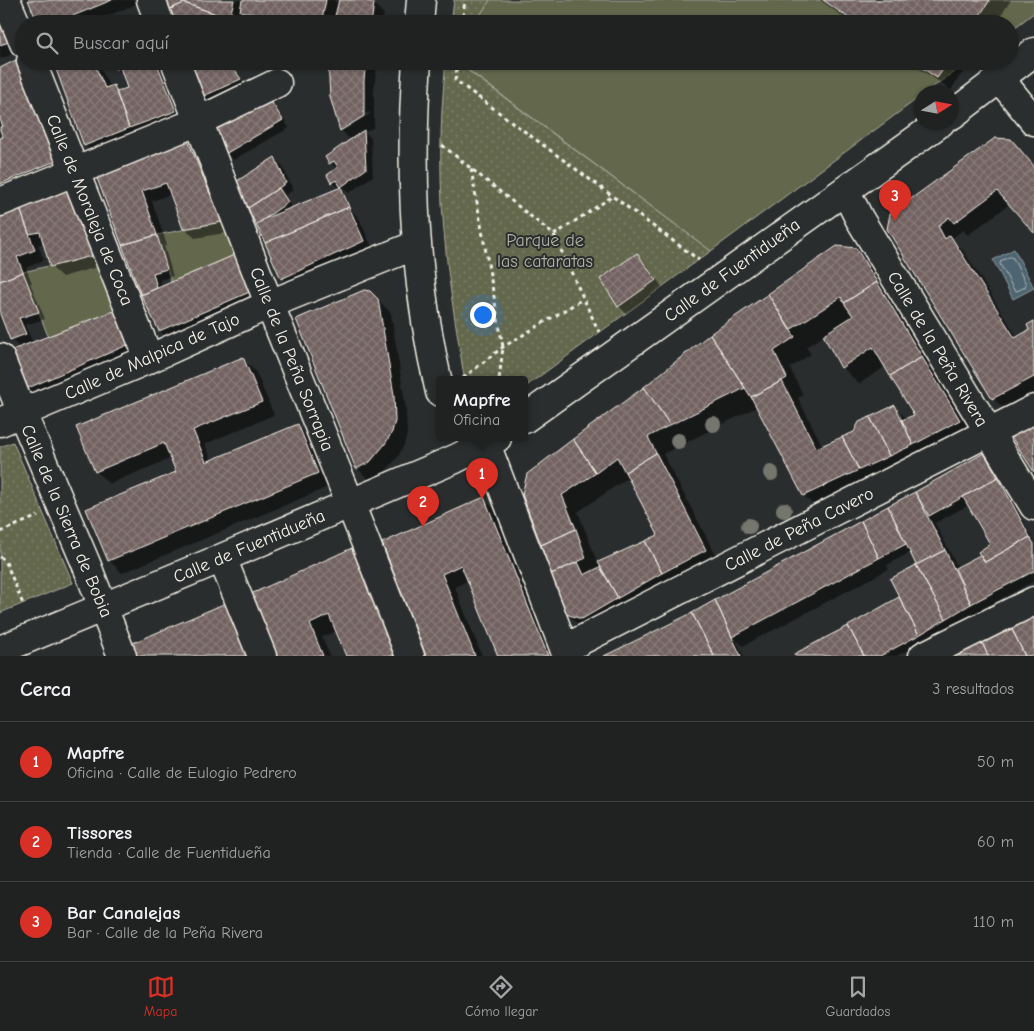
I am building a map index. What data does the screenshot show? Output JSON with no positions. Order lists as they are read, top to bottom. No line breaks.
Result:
{"streets":{"street":["Calle de Moraleja de Coca","Calle de Fuentidueña","Calle de la Peña Rivera","Calle de Malpica de Tajo","Calle de la Peña Sorrapia","Calle de la Sierra de Bobia","Calle de Peña Cavero"]},"crossings":[["Calle de Moraleja de Coca","Calle de Malpica de Tajo"],["Calle de Fuentidueña","Calle de la Peña Rivera"],["Calle de Fuentidueña","Calle de la Peña Sorrapia"],["Calle de Fuentidueña","Calle de la Sierra de Bobia"],["Calle de la Peña Rivera","Calle de Peña Cavero"],["Calle de Malpica de Tajo","Calle de la Peña Sorrapia"],["Calle de Malpica de Tajo","Calle de la Sierra de Bobia"]],"parks":["Parque de las cataratas"],"north":"right","page":{"search":"Buscar aquí","pins":["3","1","2"],"popup":["Mapfre","Oficina"],"heading":["Cerca","3 resultados"],"list":[{"mark":"1","name":"Mapfre","note":"Oficina · Calle de Eulogio Pedrero","value":"50 m"},{"mark":"2","name":"Tissores","note":"Tienda · Calle de Fuentidueña","value":"60 m"},{"mark":"3","name":"Bar Canalejas","note":"Bar · Calle de la Peña Rivera","value":"110 m"}],"nav":["Mapa","Cómo llegar","Guardados"]}}
